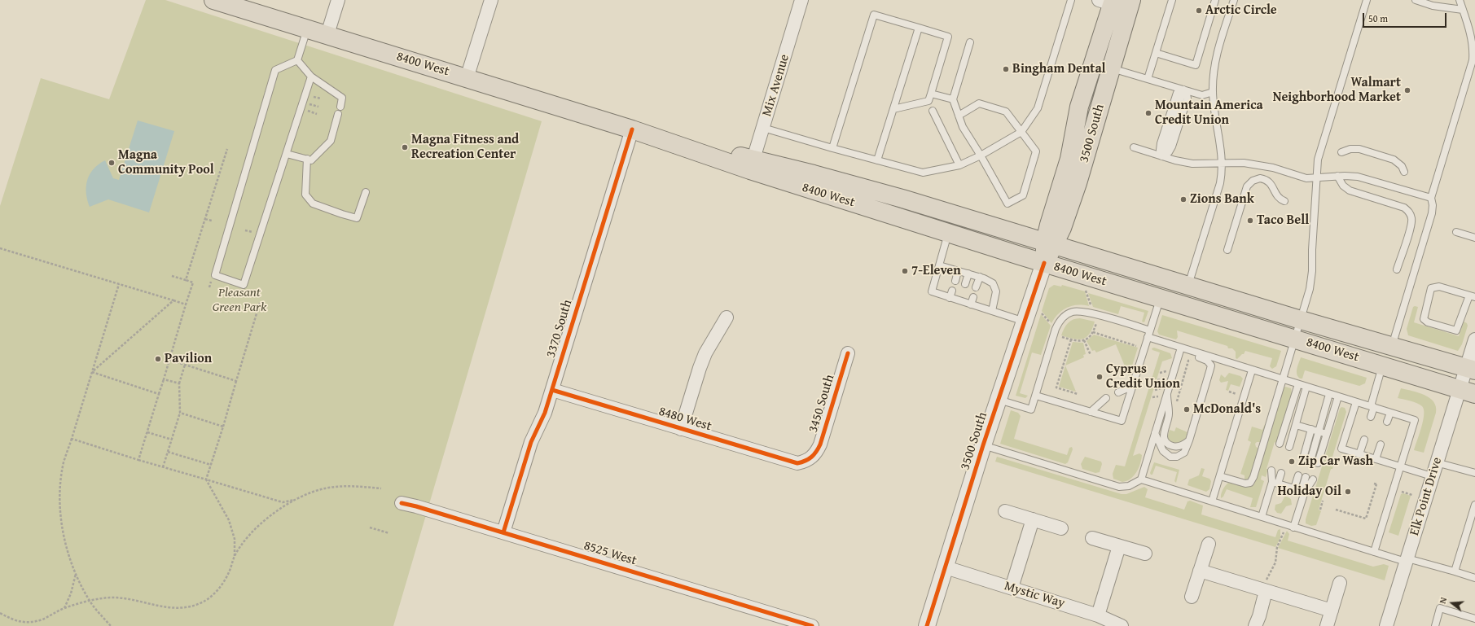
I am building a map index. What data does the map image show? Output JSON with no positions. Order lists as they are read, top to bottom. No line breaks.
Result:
{"streets":{"main road":["8400 West","3500 South"],"street":["Mix Avenue","3370 South","3450 South","8480 West","Elk Point Drive","8525 West","Mystic Way"]},"crossings":[["8400 West","Mix Avenue"],["8400 West","3500 South"],["8400 West","3370 South"],["8400 West","Elk Point Drive"],["3500 South","Mystic Way"],["3370 South","8480 West"],["3370 South","8525 West"],["3450 South","8480 West"]],"parks":["Pleasant Green Park"],"places":["Arctic Circle","Bingham Dental","Walmart Neighborhood Market","Mountain America Credit Union","Magna Fitness and Recreation Center","Magna Community Pool","Zions Bank","Taco Bell","7-Eleven","Pavilion","Cyprus Credit Union","McDonald's","Zip Car Wash","Holiday Oil"],"scale_bar":"50 m","north":"left"}
